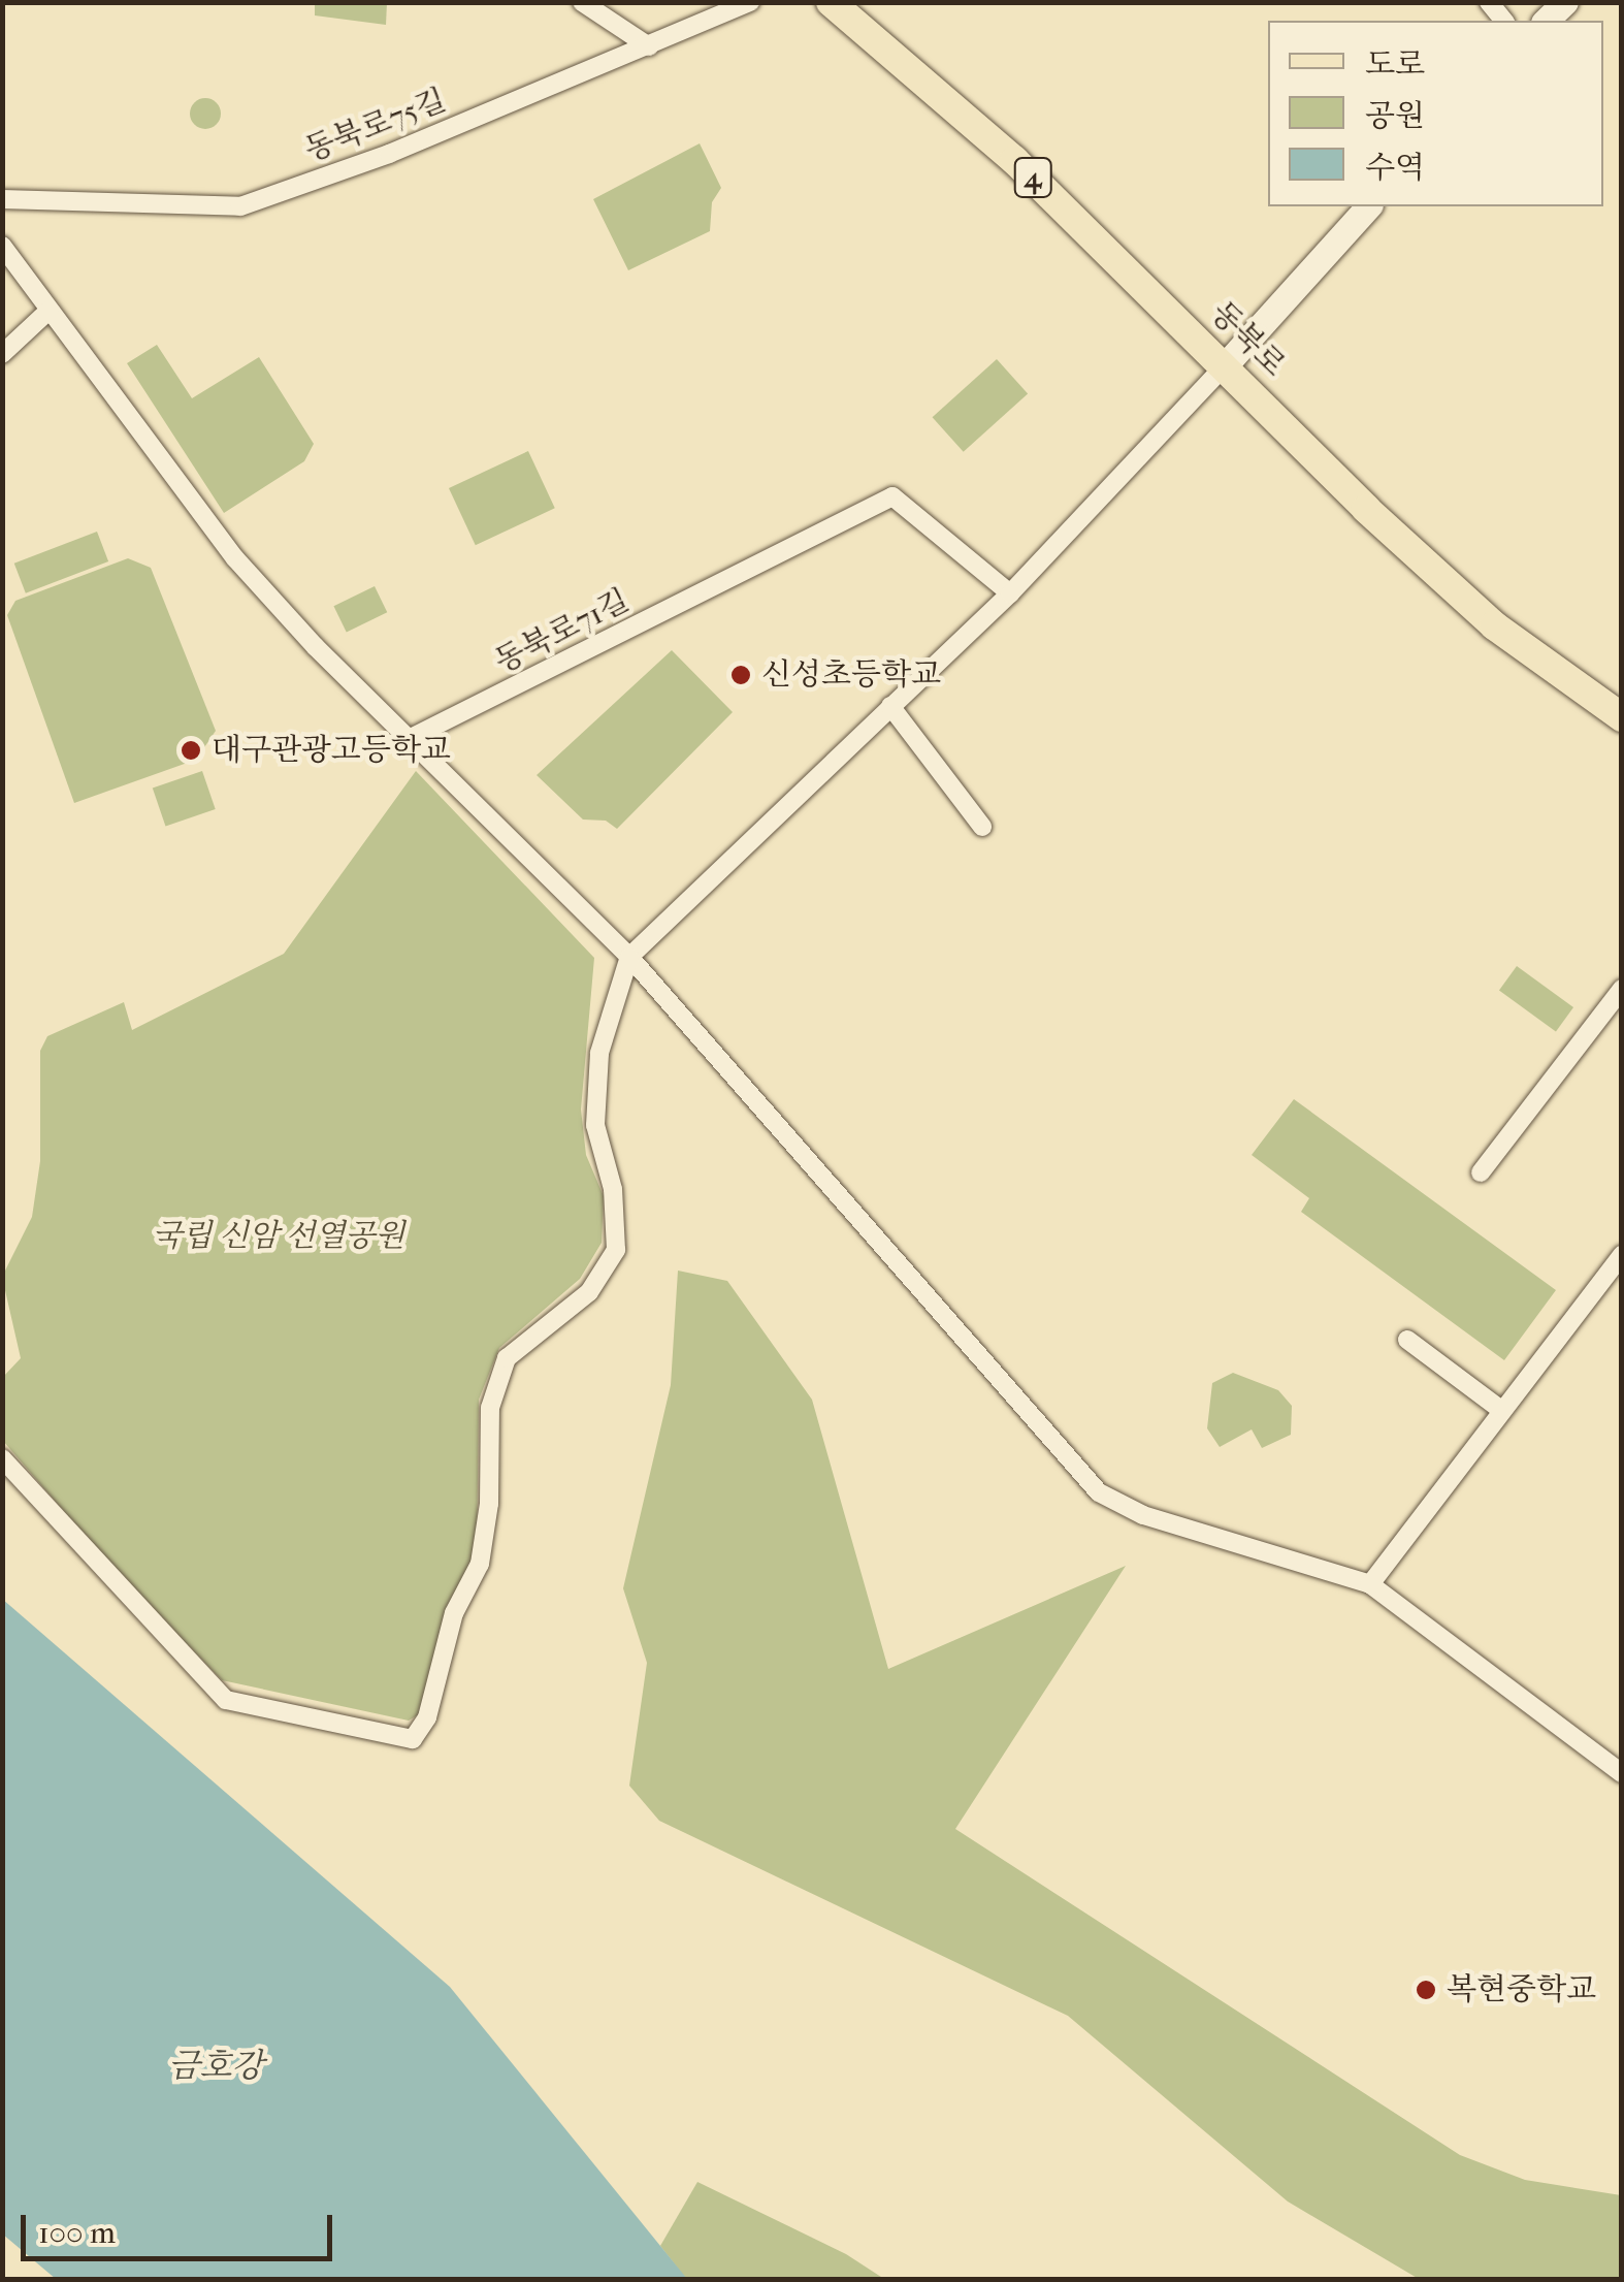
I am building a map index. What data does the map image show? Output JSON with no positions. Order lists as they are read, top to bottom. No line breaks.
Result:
{"streets":{"main road":["4","동북로"],"street":["동북로75길","동북로71길"]},"water":["금호강"],"parks":["국립 신암 선열공원"],"places":["신성초등학교","대구관광고등학교","복현중학교"],"legend":["도로","공원","수역"],"scale_bar":"100 m"}
